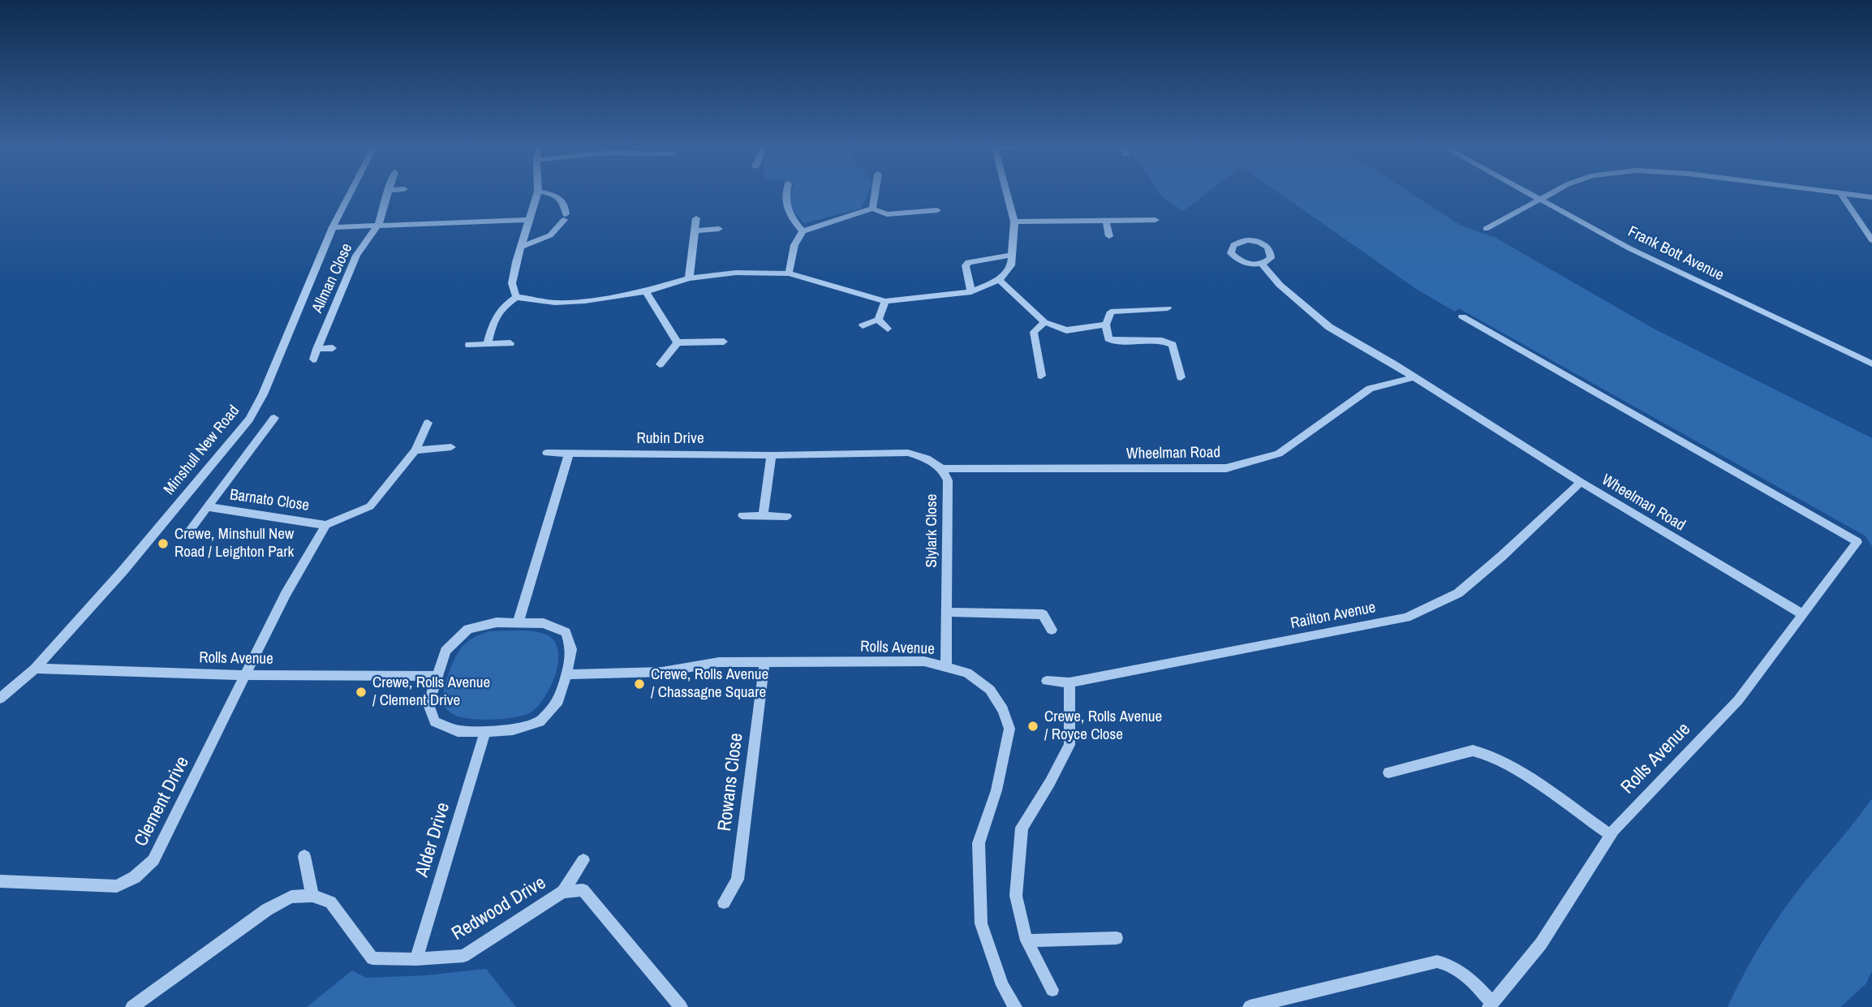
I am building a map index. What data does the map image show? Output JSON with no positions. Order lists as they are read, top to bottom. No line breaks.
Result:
{"streets":{"street":["Frank Bott Avenue","Allman Close","Rubin Drive","Minshull New Road","Wheelman Road","Barnato Close","Slylark Close","Railton Avenue","Rolls Avenue","Rowans Close","Clement Drive","Alder Drive","Redwood Drive"]},"crossings":[["Minshull New Road","Rolls Avenue"],["Wheelman Road","Slylark Close"],["Wheelman Road","Railton Avenue"],["Wheelman Road","Rolls Avenue"],["Barnato Close","Clement Drive"],["Slylark Close","Rolls Avenue"],["Rolls Avenue","Rowans Close"],["Rolls Avenue","Clement Drive"],["Rolls Avenue","Alder Drive"],["Alder Drive","Redwood Drive"]],"places":["Crewe, Minshull New Road / Leighton Park","Crewe, Rolls Avenue / Chassagne Square","Crewe, Rolls Avenue / Clement Drive","Crewe, Rolls Avenue / Royce Close"]}
